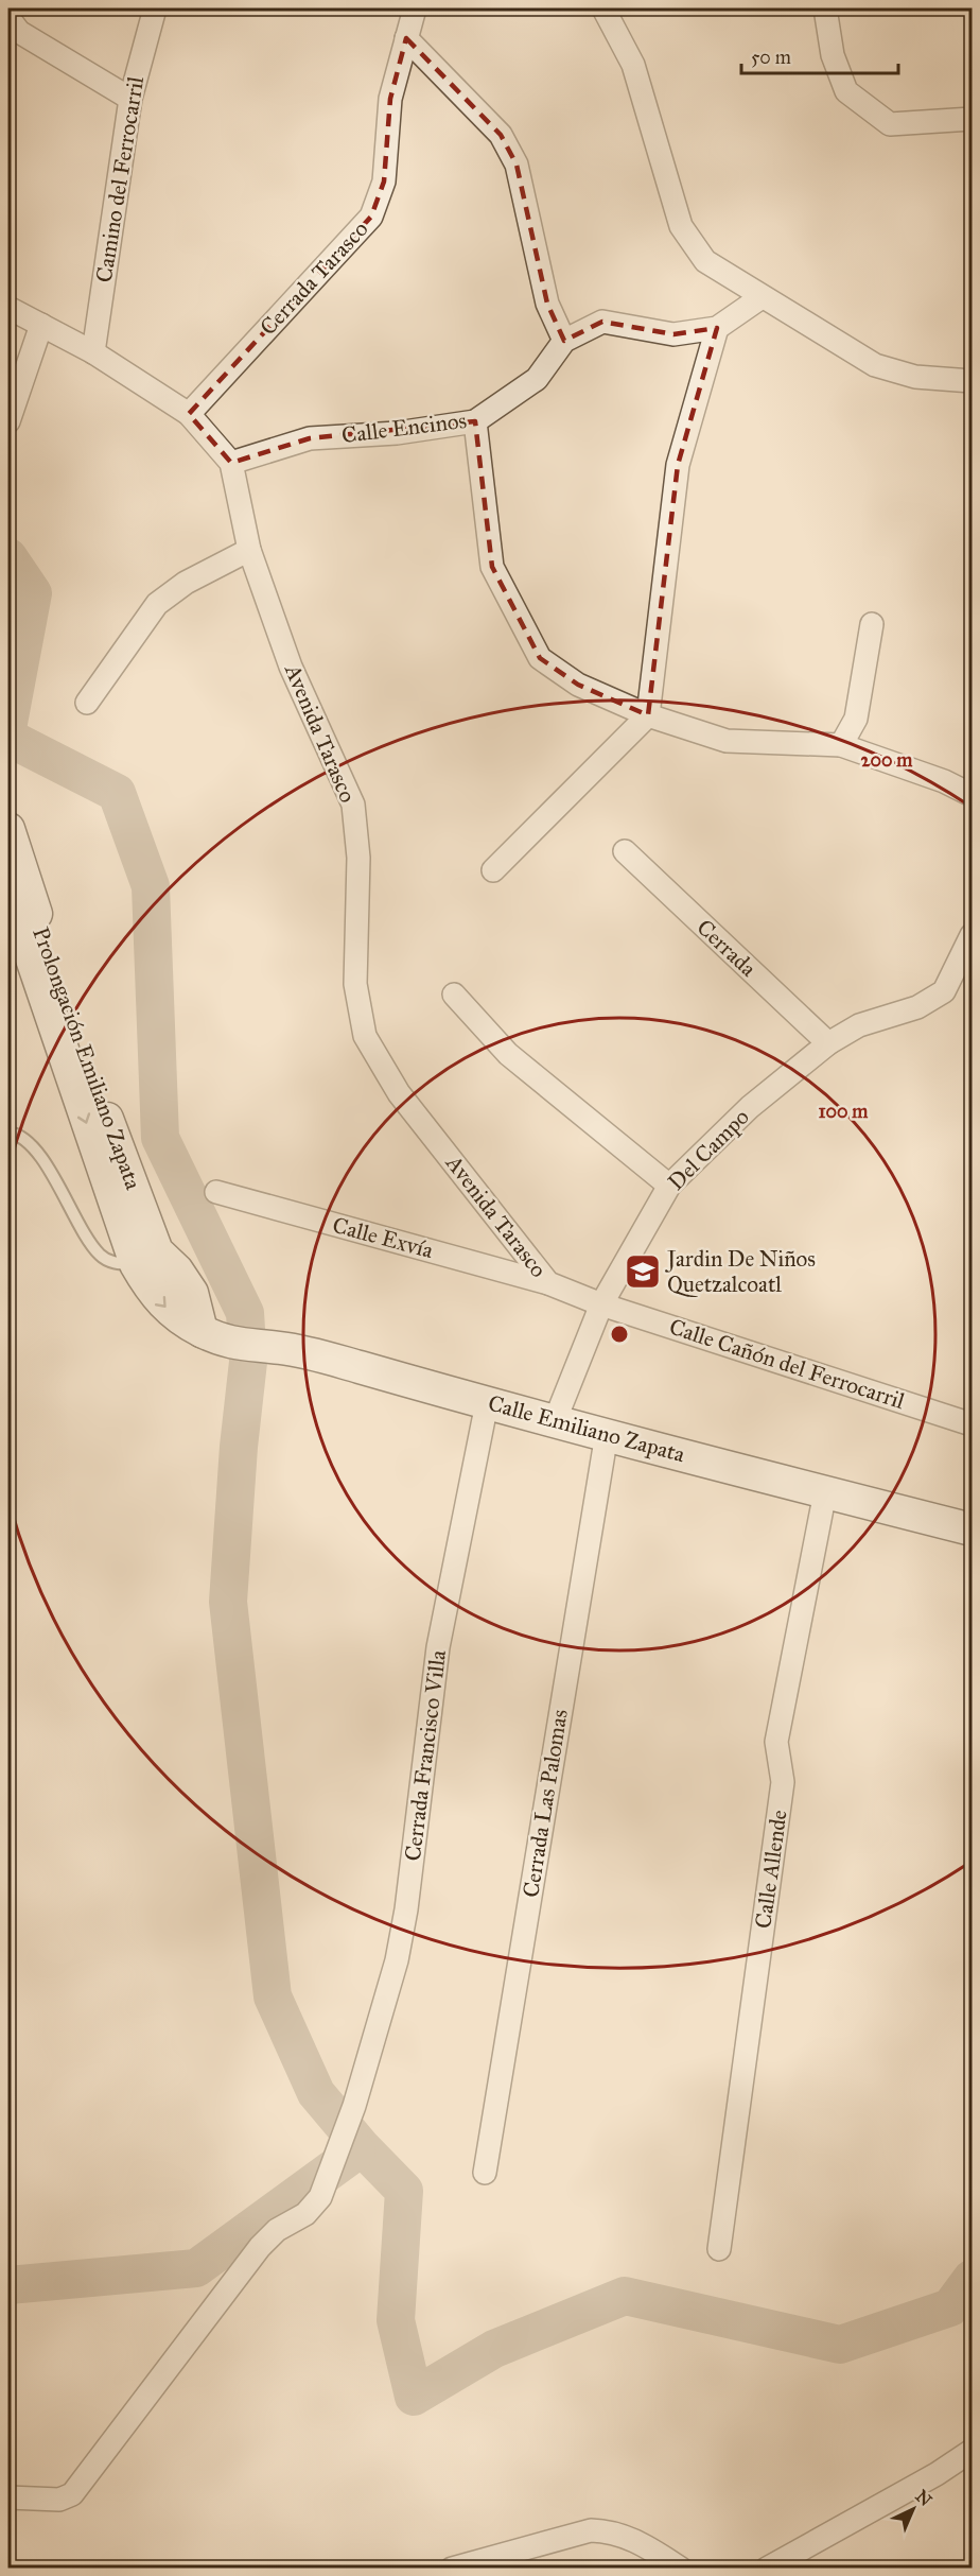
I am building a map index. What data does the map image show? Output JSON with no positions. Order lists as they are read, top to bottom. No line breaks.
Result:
{"streets":{"main road":["Prolongación Emiliano Zapata","Calle Emiliano Zapata"],"street":["Camino del Ferrocarril","Cerrada Tarasco","Calle Encinos","Avenida Tarasco","Cerrada","Del Campo","Calle Exvía","Calle Cañón del Ferrocarril","Cerrada Francisco Villa","Cerrada Las Palomas","Calle Allende"]},"crossings":[["Camino del Ferrocarril","Avenida Tarasco"],["Cerrada Tarasco","Avenida Tarasco"],["Calle Encinos","Avenida Tarasco"],["Avenida Tarasco","Del Campo"],["Avenida Tarasco","Calle Exvía"],["Avenida Tarasco","Calle Cañón del Ferrocarril"],["Cerrada","Del Campo"],["Prolongación Emiliano Zapata","Calle Emiliano Zapata"],["Del Campo","Calle Cañón del Ferrocarril"],["Del Campo","Calle Emiliano Zapata"],["Calle Emiliano Zapata","Cerrada Francisco Villa"],["Calle Emiliano Zapata","Cerrada Las Palomas"],["Calle Emiliano Zapata","Calle Allende"]],"places":{"school or university":["Jardin De Niños Quetzalcoatl"]},"scale_bar":"50 m","north":"top right","rings":["200 m","100 m"]}
